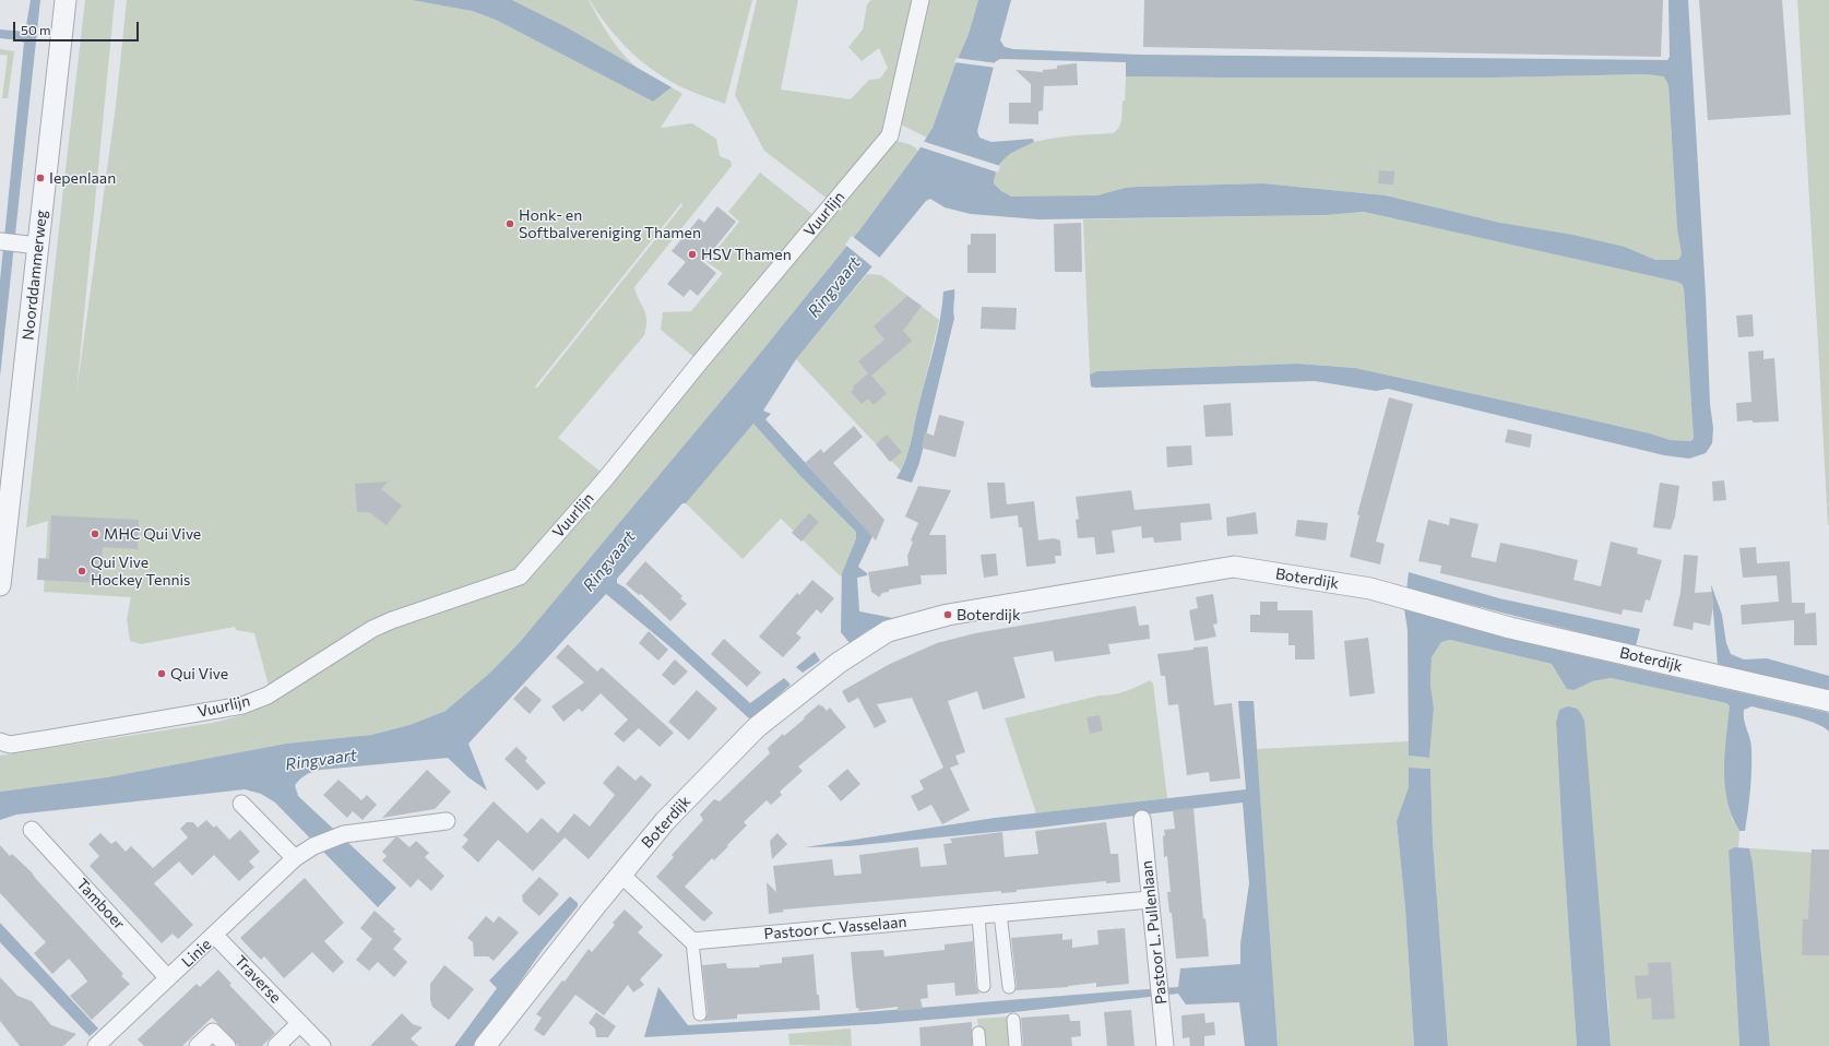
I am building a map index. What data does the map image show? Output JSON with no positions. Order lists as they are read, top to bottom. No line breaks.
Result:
{"streets":{"street":["Vuurlijn","Noorddammerweg","Boterdijk","Tamboer","Pastoor C. Vasselaan","Pastoor L. Pullenlaan","Linie","Traverse"]},"crossings":[["Tamboer","Linie"],["Pastoor C. Vasselaan","Pastoor L. Pullenlaan"],["Linie","Traverse"]],"water":["Ringvaart"],"places":["Iepenlaan","Honk- en Softbalvereniging Thamen","HSV Thamen","MHC Qui Vive","Qui Vive Hockey Tennis","Boterdijk","Qui Vive"],"scale_bar":"50 m"}
